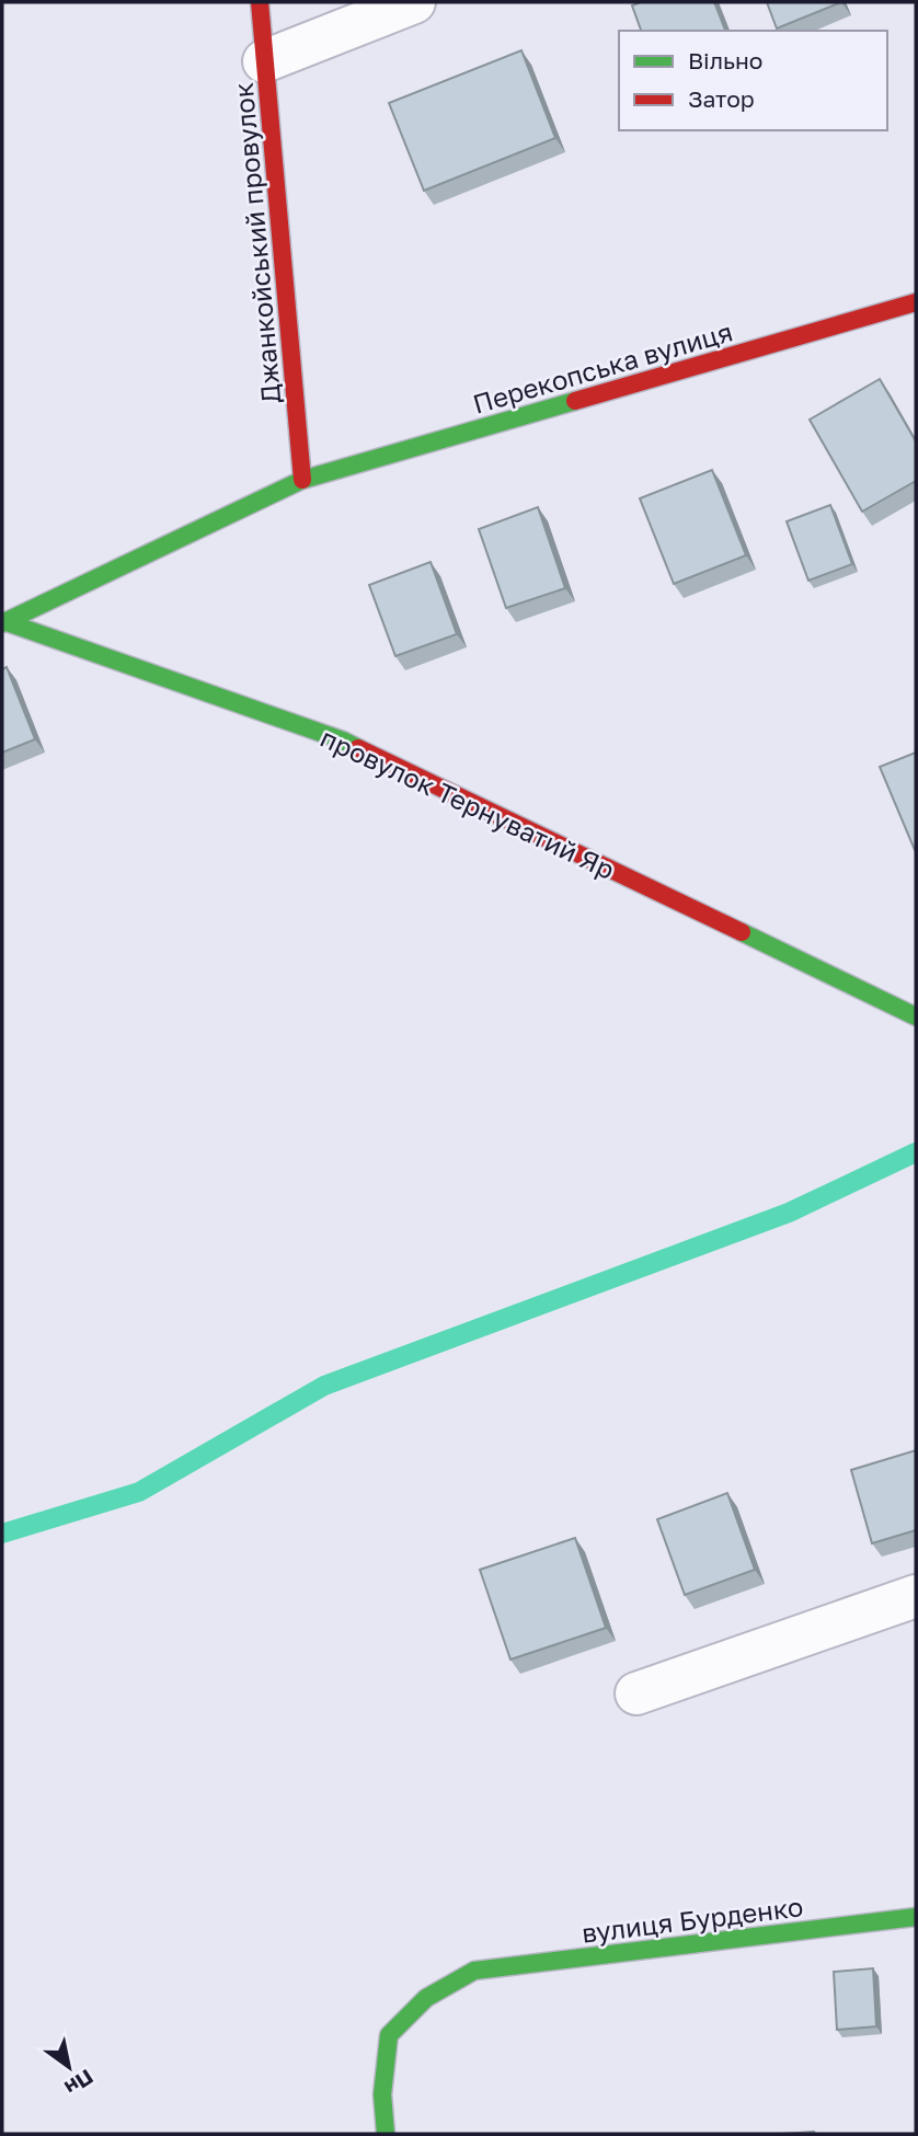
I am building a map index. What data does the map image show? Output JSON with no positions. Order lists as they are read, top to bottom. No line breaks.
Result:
{"streets":{"street":["Джанкойський провулок","Перекопська вулиця","провулок Тернуватий Яр","вулиця Бурденко"]},"crossings":[["Джанкойський провулок","Перекопська вулиця"],["Перекопська вулиця","провулок Тернуватий Яр"]],"legend":["Вільно","Затор"],"north":"bottom right"}
